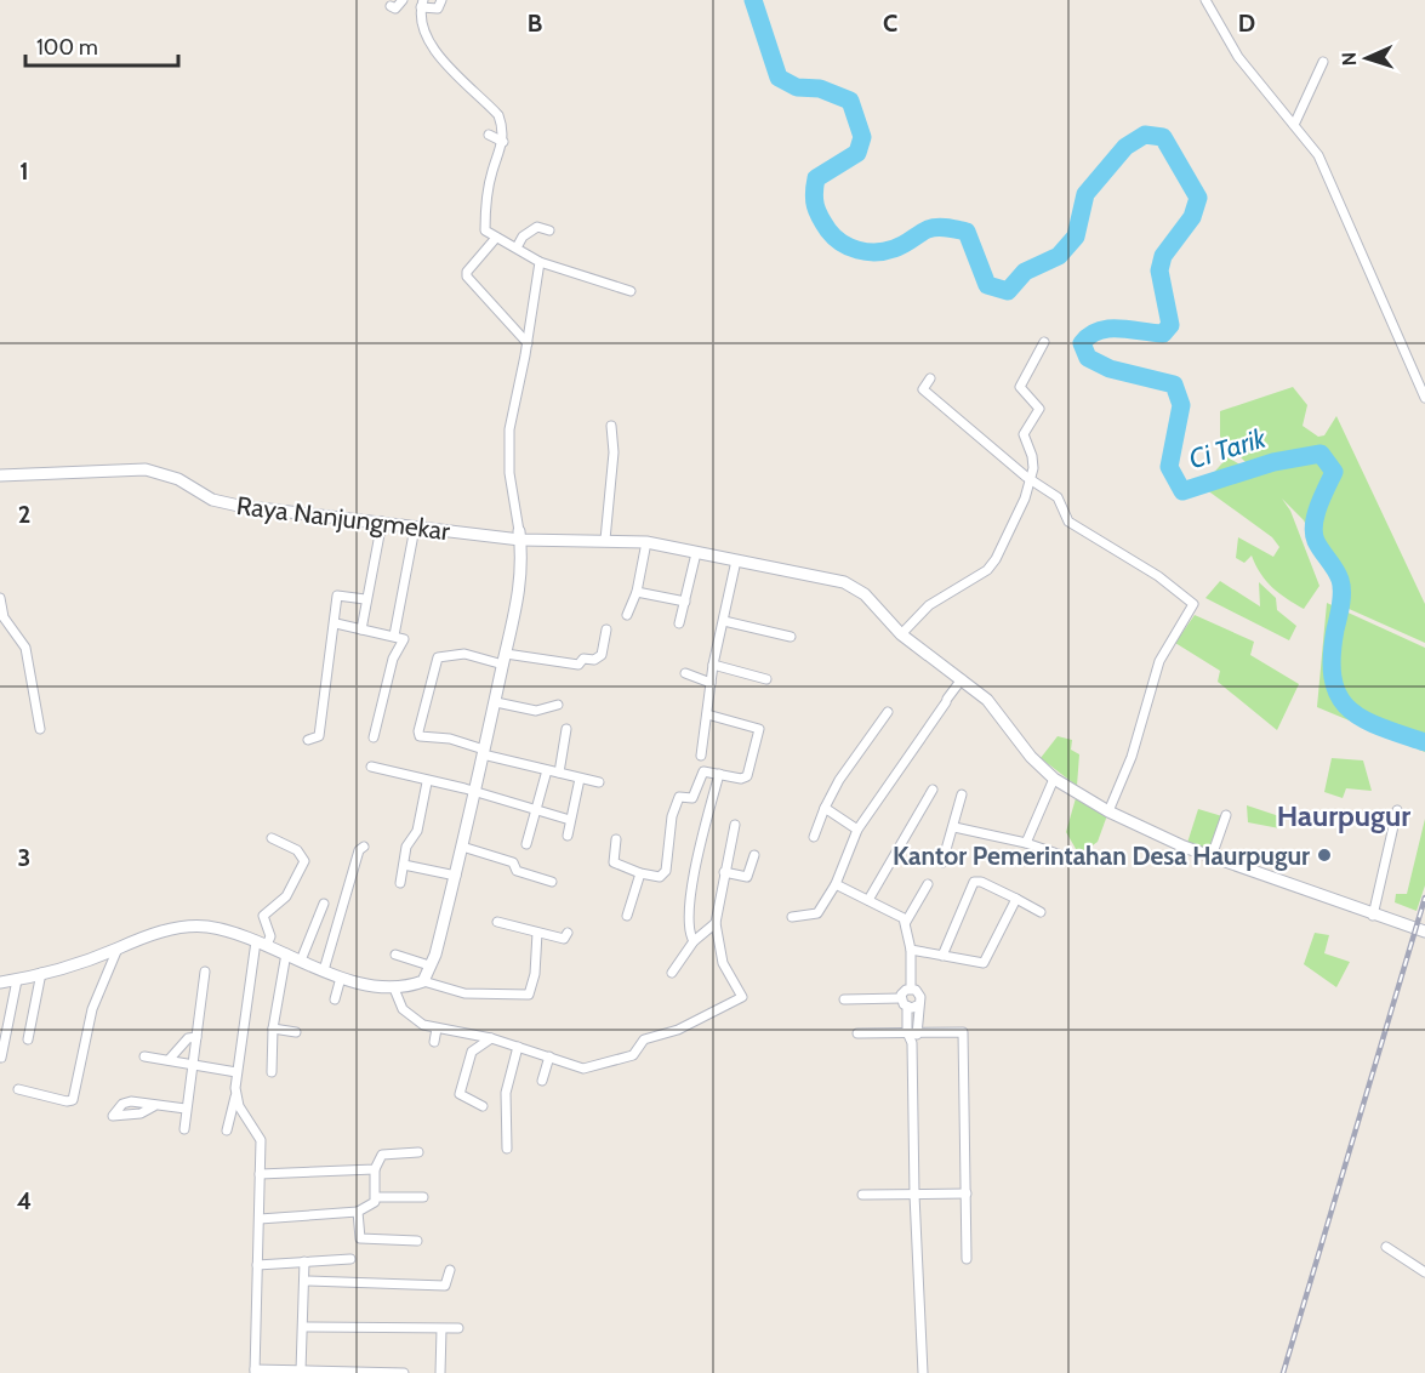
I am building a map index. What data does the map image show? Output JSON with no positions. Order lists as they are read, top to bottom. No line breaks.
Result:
{"streets":{"main road":["Raya Nanjungmekar"]},"districts":["Haurpugur"],"water":["Ci Tarik"],"places":["Kantor Pemerintahan Desa Haurpugur"],"scale_bar":"100 m","north":"left","grid":{"columns":["B","C","D"],"rows":["1","2","3","4"]}}
